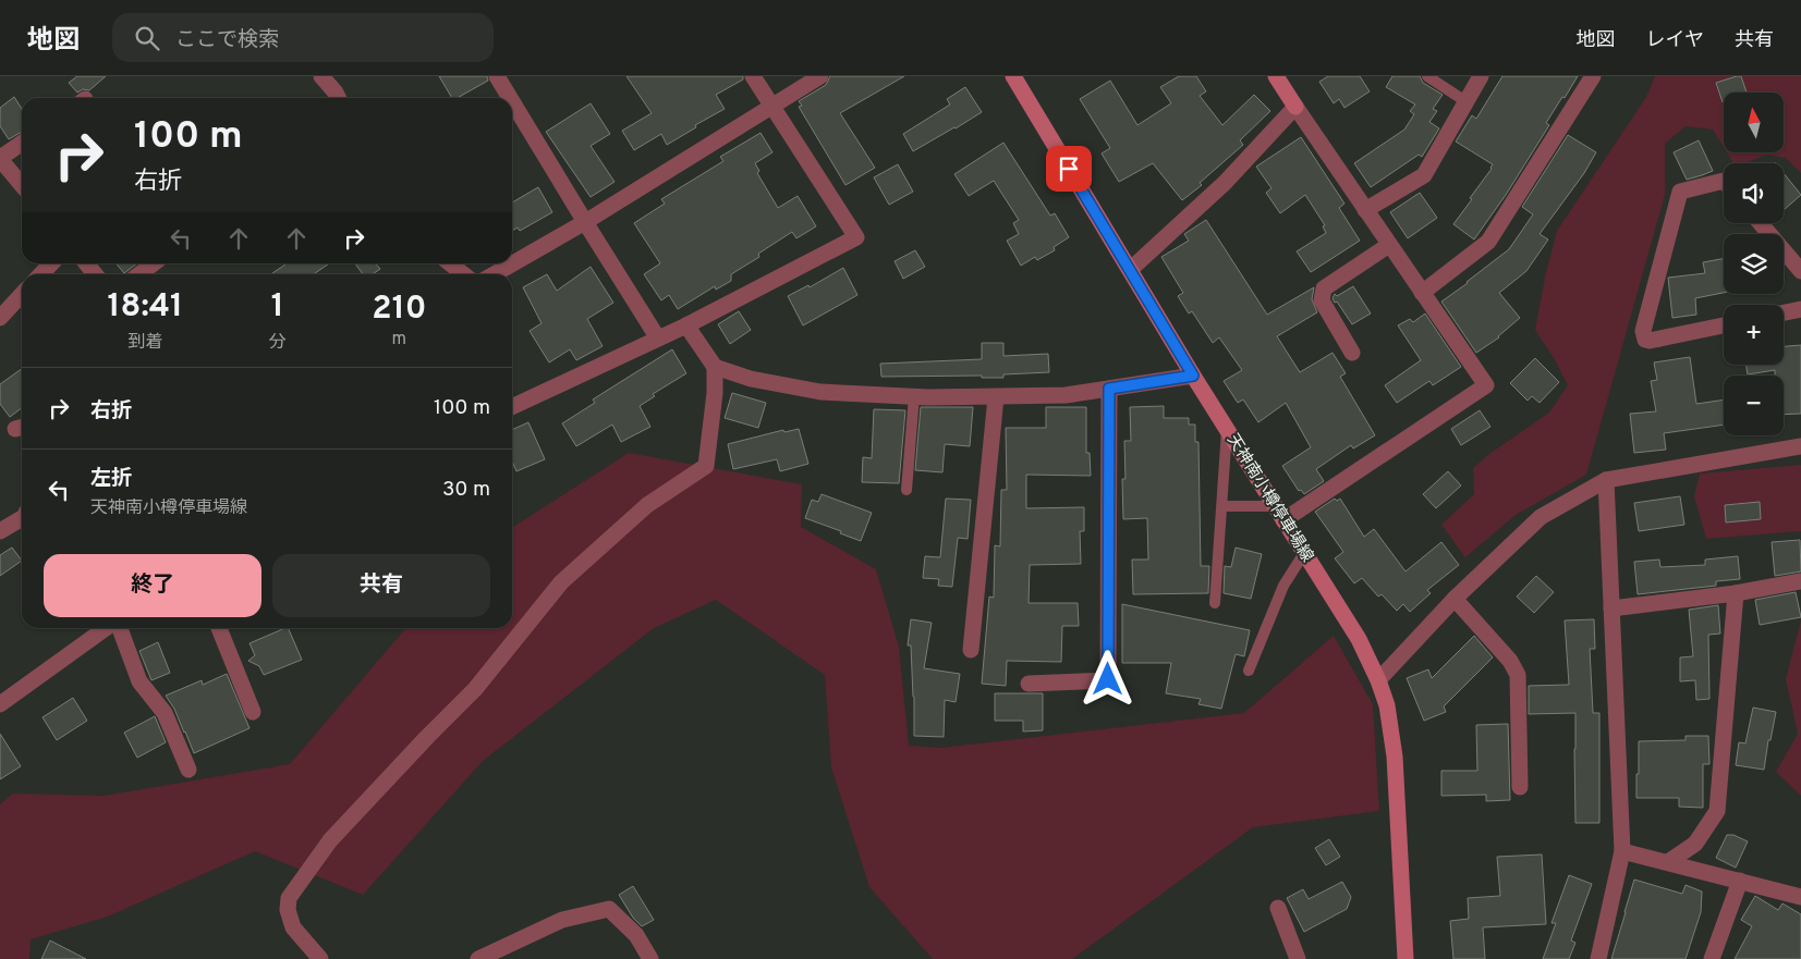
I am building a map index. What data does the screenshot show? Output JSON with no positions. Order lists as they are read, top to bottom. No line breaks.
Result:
{"streets":{"main road":["天神南小樽停車場線"]},"north":"top","page":{"header":"地図","search":"ここで検索","nav":["地図","レイヤ","共有"],"map_buttons":["+","−"],"turn":["100 m","右折"],"eta":["18:41","到着","1","分","210","m"],"list":[{"name":"右折","value":"100 m"},{"name":"左折","note":"天神南小樽停車場線","value":"30 m"}],"buttons":["終了","共有"]}}
